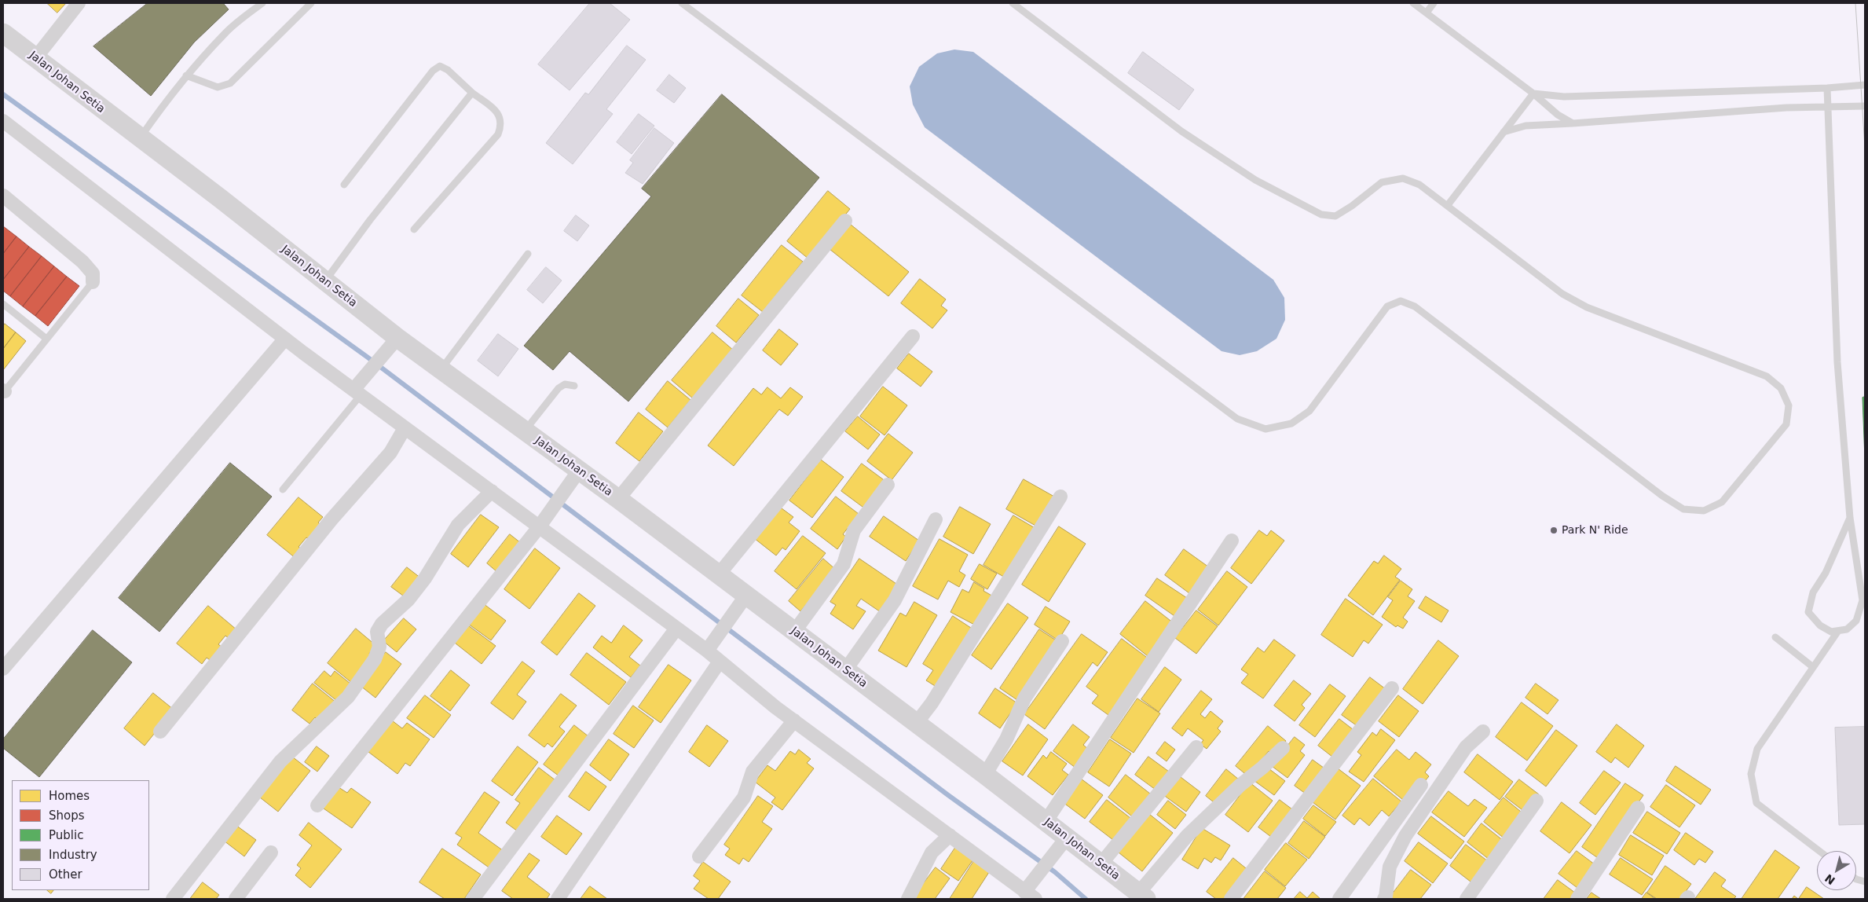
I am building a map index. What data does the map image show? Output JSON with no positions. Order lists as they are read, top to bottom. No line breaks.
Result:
{"streets":{"main road":["Jalan Johan Setia"]},"places":["Park N' Ride"],"legend":["Homes","Shops","Public","Industry","Other"],"north":"bottom left"}
